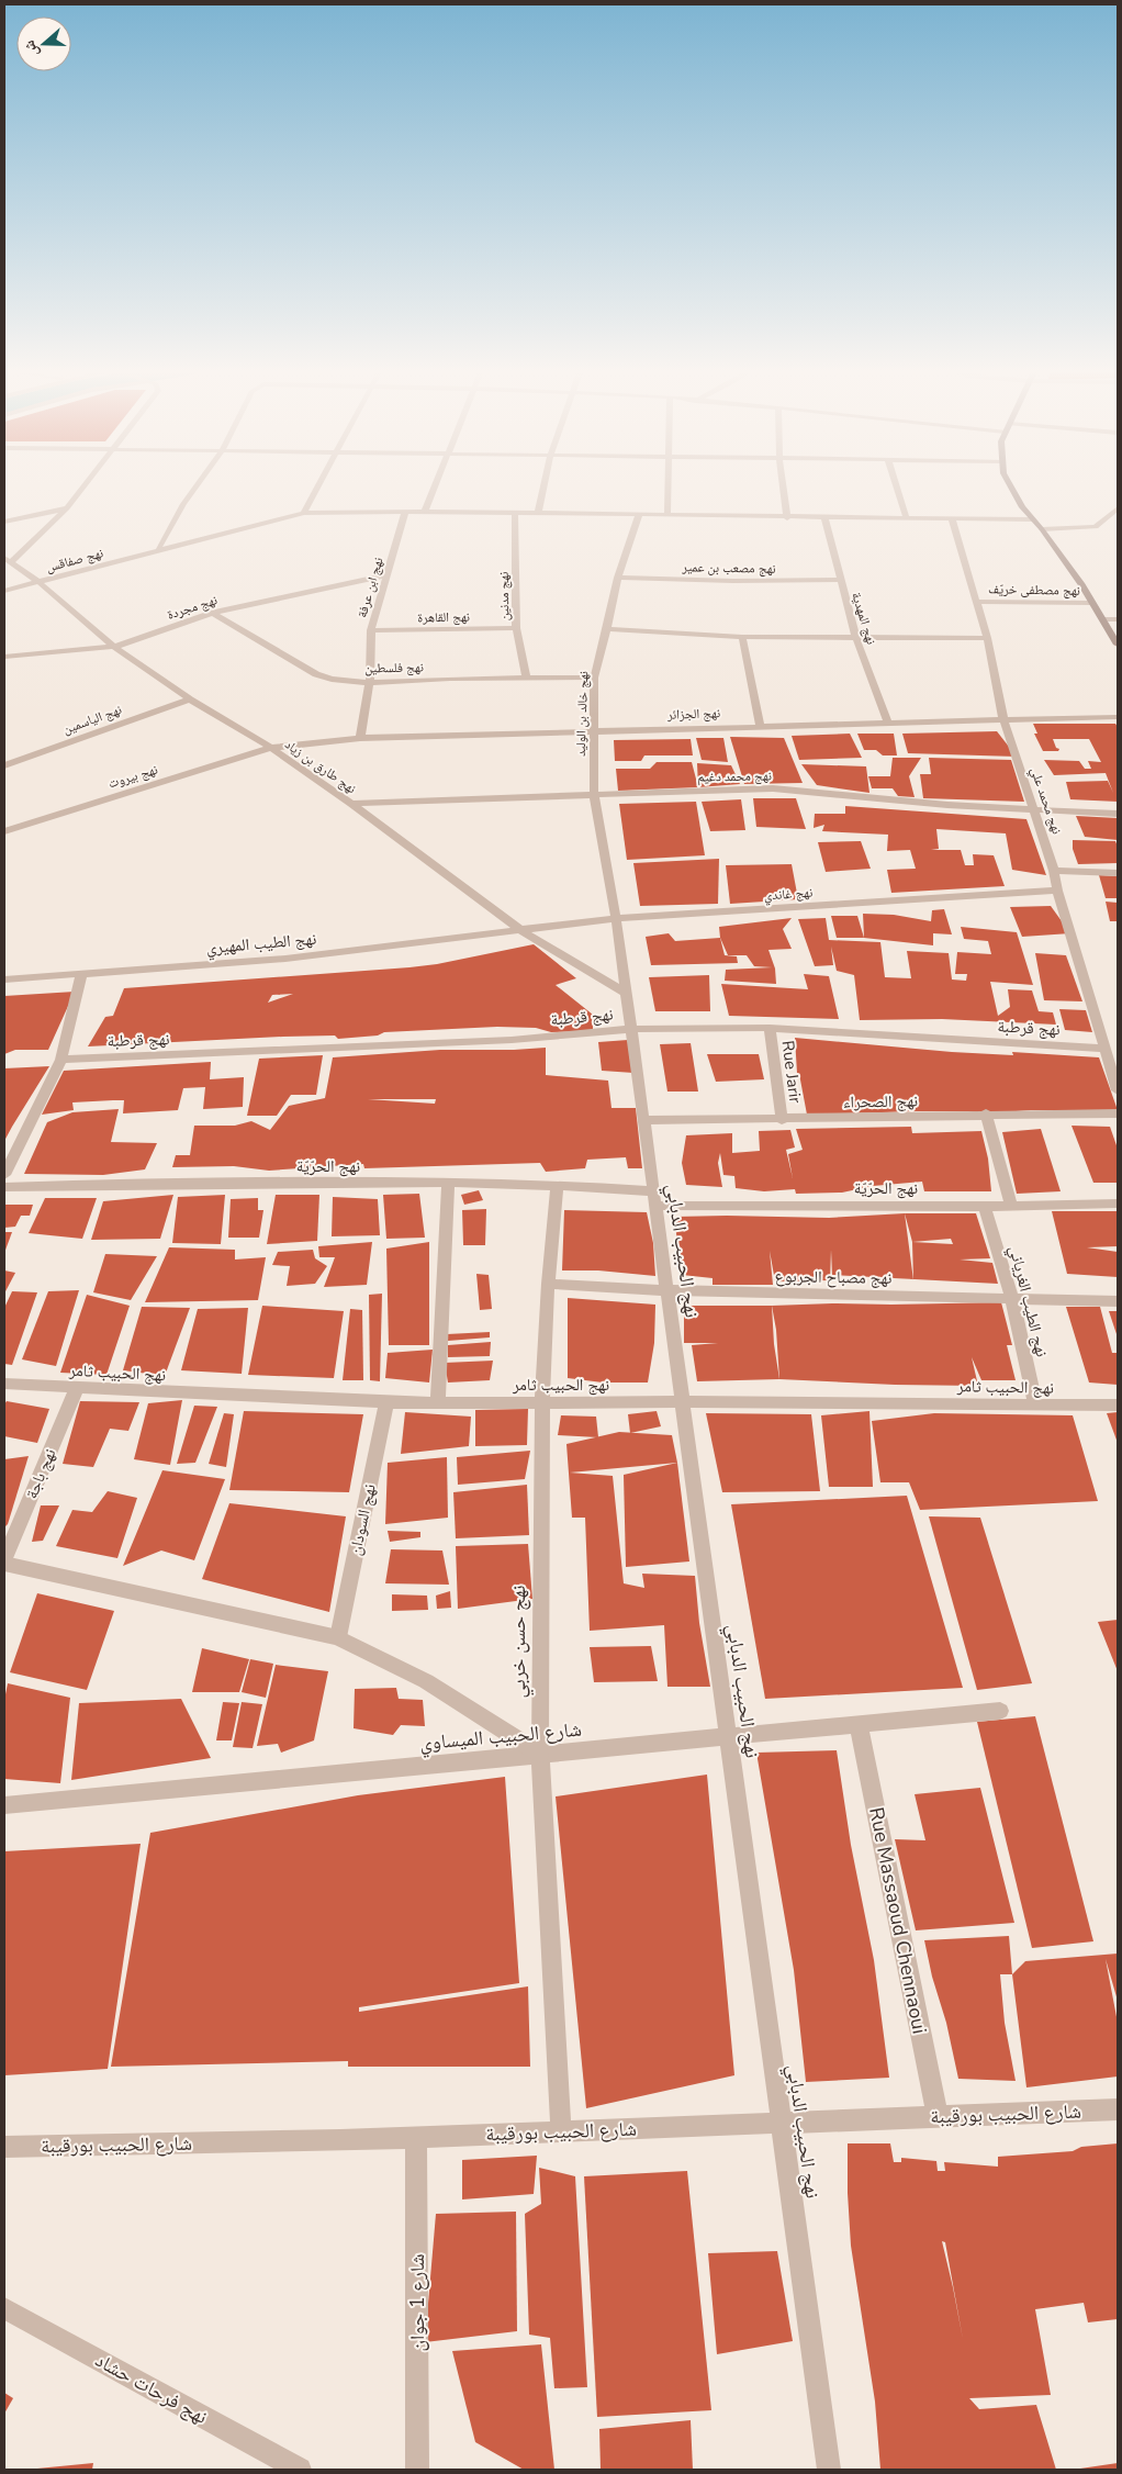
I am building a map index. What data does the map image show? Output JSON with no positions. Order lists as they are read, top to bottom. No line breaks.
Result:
{"streets":{"street":["نهج صفاقس","نهج مصعب بن عمير","نهج ابن عرفة","نهج مصطفى خريّف","نهج مدنين","نهج مجردة","نهج القاهرة","نهج المهدية","نهج فلسطين","نهج خالد بن الوليد","نهج الجزائر","نهج الياسمين","نهج طارق بن زياد","نهج بيروت","نهج محمد دغيم","نهج محمد علي","نهج غاندي","نهج الطيب المهيري","نهج قرطبة","Rue Jarir","نهج الصحراء","نهج الحرّيّة","نهج الحبيب الدبابي","نهج مصباح الجربوع","نهج الطيب الغرياني","نهج الحبيب ثامر","نهج باجة","نهج السودان","نهج حسن خربي","شارع الحبيب الميساوي","Rue Massaoud Chennaoui","شارع الحبيب بورقيبة","شارع 1 جوان","نهج فرحات حشاد"]},"crossings":[["نهج صفاقس","نهج ابن عرفة"],["نهج صفاقس","نهج مدنين"],["نهج صفاقس","نهج المهدية"],["نهج صفاقس","نهج خالد بن الوليد"],["نهج صفاقس","نهج طارق بن زياد"],["نهج صفاقس","نهج محمد علي"],["نهج مصعب بن عمير","نهج المهدية"],["نهج مصعب بن عمير","نهج خالد بن الوليد"],["نهج ابن عرفة","نهج مجردة"],["نهج ابن عرفة","نهج القاهرة"],["نهج ابن عرفة","نهج فلسطين"],["نهج ابن عرفة","نهج الجزائر"],["نهج مصطفى خريّف","نهج محمد علي"],["نهج مدنين","نهج القاهرة"],["نهج مدنين","نهج فلسطين"],["نهج مجردة","نهج فلسطين"],["نهج مجردة","نهج طارق بن زياد"],["نهج المهدية","نهج الجزائر"],["نهج فلسطين","نهج خالد بن الوليد"],["نهج خالد بن الوليد","نهج الجزائر"],["نهج خالد بن الوليد","نهج محمد دغيم"],["نهج خالد بن الوليد","نهج غاندي"],["نهج خالد بن الوليد","نهج الحبيب الدبابي"],["نهج الجزائر","نهج طارق بن زياد"],["نهج الجزائر","نهج بيروت"],["نهج الجزائر","نهج محمد علي"],["نهج الياسمين","نهج طارق بن زياد"],["نهج طارق بن زياد","نهج بيروت"],["نهج طارق بن زياد","نهج محمد دغيم"],["نهج طارق بن زياد","نهج غاندي"],["نهج طارق بن زياد","نهج الطيب المهيري"],["نهج طارق بن زياد","نهج الحبيب الدبابي"],["نهج محمد دغيم","نهج محمد علي"],["نهج محمد علي","نهج غاندي"],["نهج محمد علي","نهج قرطبة"],["نهج غاندي","نهج الطيب المهيري"],["نهج غاندي","نهج الحبيب الدبابي"],["نهج قرطبة","Rue Jarir"],["نهج قرطبة","نهج الحبيب الدبابي"],["Rue Jarir","نهج الصحراء"],["نهج الصحراء","نهج الحبيب الدبابي"],["نهج الحرّيّة","نهج الحبيب الدبابي"],["نهج الحرّيّة","نهج الطيب الغرياني"],["نهج الحرّيّة","نهج حسن خربي"],["نهج الحبيب الدبابي","نهج مصباح الجربوع"],["نهج الحبيب الدبابي","نهج الحبيب ثامر"],["نهج الحبيب الدبابي","شارع الحبيب الميساوي"],["نهج الحبيب الدبابي","شارع الحبيب بورقيبة"],["نهج مصباح الجربوع","نهج الطيب الغرياني"],["نهج مصباح الجربوع","نهج حسن خربي"],["نهج الطيب الغرياني","نهج الحبيب ثامر"],["نهج الحبيب ثامر","نهج باجة"],["نهج الحبيب ثامر","نهج السودان"],["نهج الحبيب ثامر","نهج حسن خربي"],["نهج حسن خربي","شارع الحبيب الميساوي"],["نهج حسن خربي","شارع الحبيب بورقيبة"],["شارع الحبيب الميساوي","Rue Massaoud Chennaoui"],["Rue Massaoud Chennaoui","شارع الحبيب بورقيبة"],["شارع الحبيب بورقيبة","شارع 1 جوان"]],"north":"left"}
